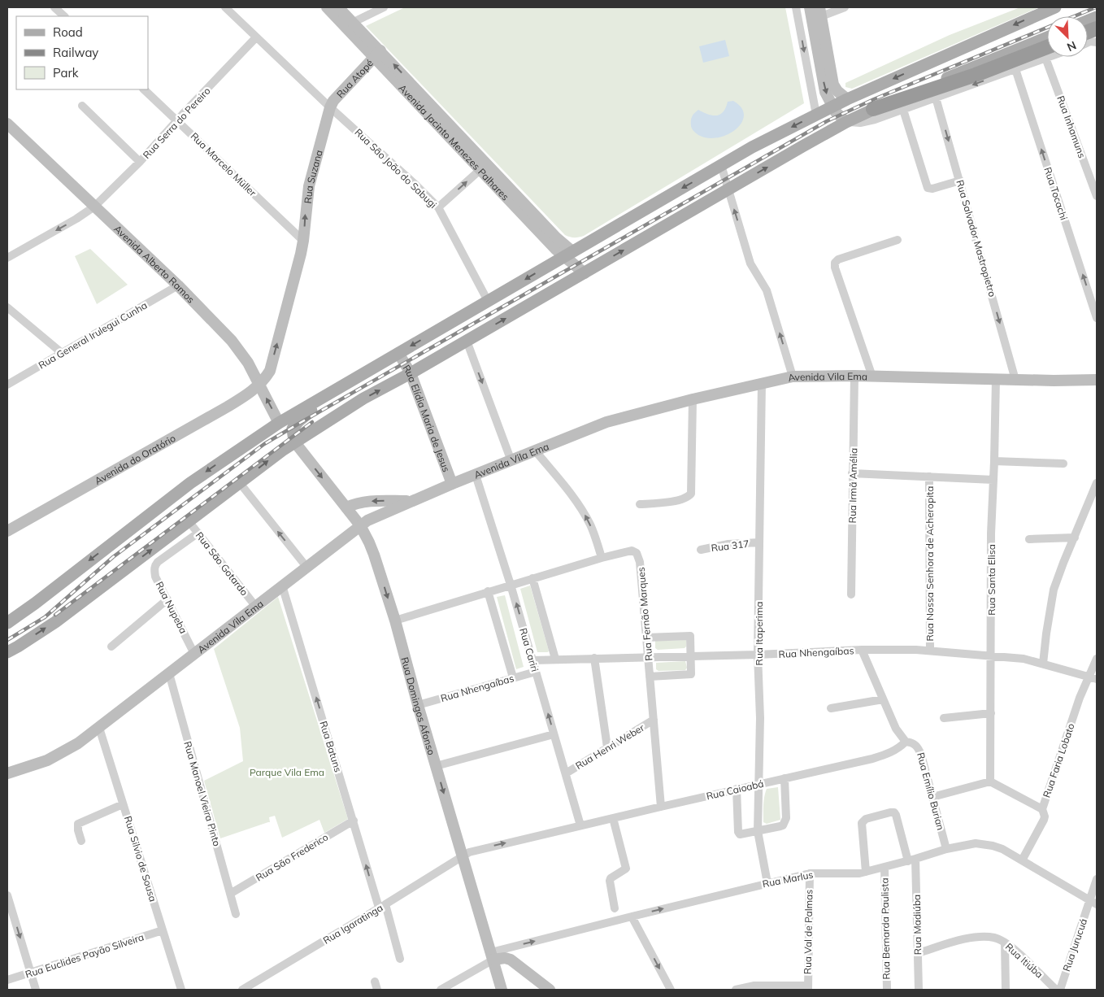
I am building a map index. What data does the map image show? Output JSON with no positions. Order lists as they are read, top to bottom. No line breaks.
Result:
{"streets":{"main road":["Rua Atopé","Avenida Jacinto Menezes Palhares","Rua Suzana","Avenida Alberto Ramos","Avenida Vila Ema","Rua Elídia Maria de Jesus","Avenida do Oratório","Rua Domingos Afonso"],"street":["Rua Serra do Pereiro","Rua Inhamuns","Rua Marcelo Müller","Rua São João do Sabugi","Rua Tocachi","Rua Salvador Mastropietro","Rua General Irulegui Cunha","Rua Irmã Amélia","Rua 317","Rua São Gotardo","Rua Nossa Senhora de Acheropita","Rua Santa Elisa","Rua Nupeba","Rua Fernão Marques","Rua Itaperima","Rua Cariri","Rua Nhengaíbas","Rua Batuns","Rua Henri Weber","Rua Faria Lobato","Rua Caioabá","Rua Emílio Burian","Rua Manoel Vieira Pinto","Rua São Frederico","Rua Silvio de Sousa","Rua Marlus","Rua Igaratinga","Rua Madiúba","Rua Bernarda Paulista","Rua Val de Palmas","Rua Jurucuá","Rua Euclides Payão Silveira","Rua Itiúba"]},"crossings":[["Rua Atopé","Avenida Jacinto Menezes Palhares"],["Rua Atopé","Rua São João do Sabugi"],["Rua Atopé","Rua Suzana"],["Rua Serra do Pereiro","Rua Marcelo Müller"],["Rua Serra do Pereiro","Avenida Alberto Ramos"],["Rua Marcelo Müller","Rua Suzana"],["Rua São João do Sabugi","Rua Suzana"],["Rua Suzana","Avenida Alberto Ramos"],["Rua Suzana","Avenida do Oratório"],["Rua Salvador Mastropietro","Avenida Vila Ema"],["Avenida Alberto Ramos","Rua General Irulegui Cunha"],["Avenida Alberto Ramos","Avenida do Oratório"],["Avenida Vila Ema","Rua Elídia Maria de Jesus"],["Avenida Vila Ema","Rua Irmã Amélia"],["Avenida Vila Ema","Rua São Gotardo"],["Avenida Vila Ema","Rua Santa Elisa"],["Avenida Vila Ema","Rua Nupeba"],["Avenida Vila Ema","Rua Itaperima"],["Avenida Vila Ema","Rua Cariri"],["Avenida Vila Ema","Rua Domingos Afonso"],["Avenida Vila Ema","Rua Batuns"],["Avenida Vila Ema","Rua Manoel Vieira Pinto"],["Avenida Vila Ema","Rua Silvio de Sousa"],["Rua 317","Rua Itaperima"],["Rua São Gotardo","Rua Nupeba"],["Rua Nossa Senhora de Acheropita","Rua Nhengaíbas"],["Rua Santa Elisa","Rua Nhengaíbas"],["Rua Fernão Marques","Rua Cariri"],["Rua Fernão Marques","Rua Nhengaíbas"],["Rua Fernão Marques","Rua Domingos Afonso"],["Rua Fernão Marques","Rua Henri Weber"],["Rua Fernão Marques","Rua Caioabá"],["Rua Itaperima","Rua Nhengaíbas"],["Rua Itaperima","Rua Caioabá"],["Rua Itaperima","Rua Marlus"],["Rua Cariri","Rua Nhengaíbas"],["Rua Cariri","Rua Henri Weber"],["Rua Cariri","Rua Caioabá"],["Rua Nhengaíbas","Rua Domingos Afonso"],["Rua Nhengaíbas","Rua Faria Lobato"],["Rua Domingos Afonso","Rua Caioabá"],["Rua Domingos Afonso","Rua Marlus"],["Rua Domingos Afonso","Rua Igaratinga"],["Rua Batuns","Rua São Frederico"],["Rua Batuns","Rua Igaratinga"],["Rua Faria Lobato","Rua Marlus"],["Rua Caioabá","Rua Emílio Burian"],["Rua Caioabá","Rua Igaratinga"],["Rua Emílio Burian","Rua Marlus"],["Rua Manoel Vieira Pinto","Rua São Frederico"],["Rua Silvio de Sousa","Rua Euclides Payão Silveira"],["Rua Marlus","Rua Madiúba"],["Rua Marlus","Rua Bernarda Paulista"],["Rua Marlus","Rua Val de Palmas"],["Rua Marlus","Rua Jurucuá"],["Rua Madiúba","Rua Itiúba"]],"one_way":["Rua Suzana","Rua Tocachi","Rua Salvador Mastropietro","Rua Domingos Afonso","Rua Batuns","Rua Marlus"],"parks":["Parque Vila Ema"],"legend":["Road","Railway","Park"],"north":"bottom right"}
